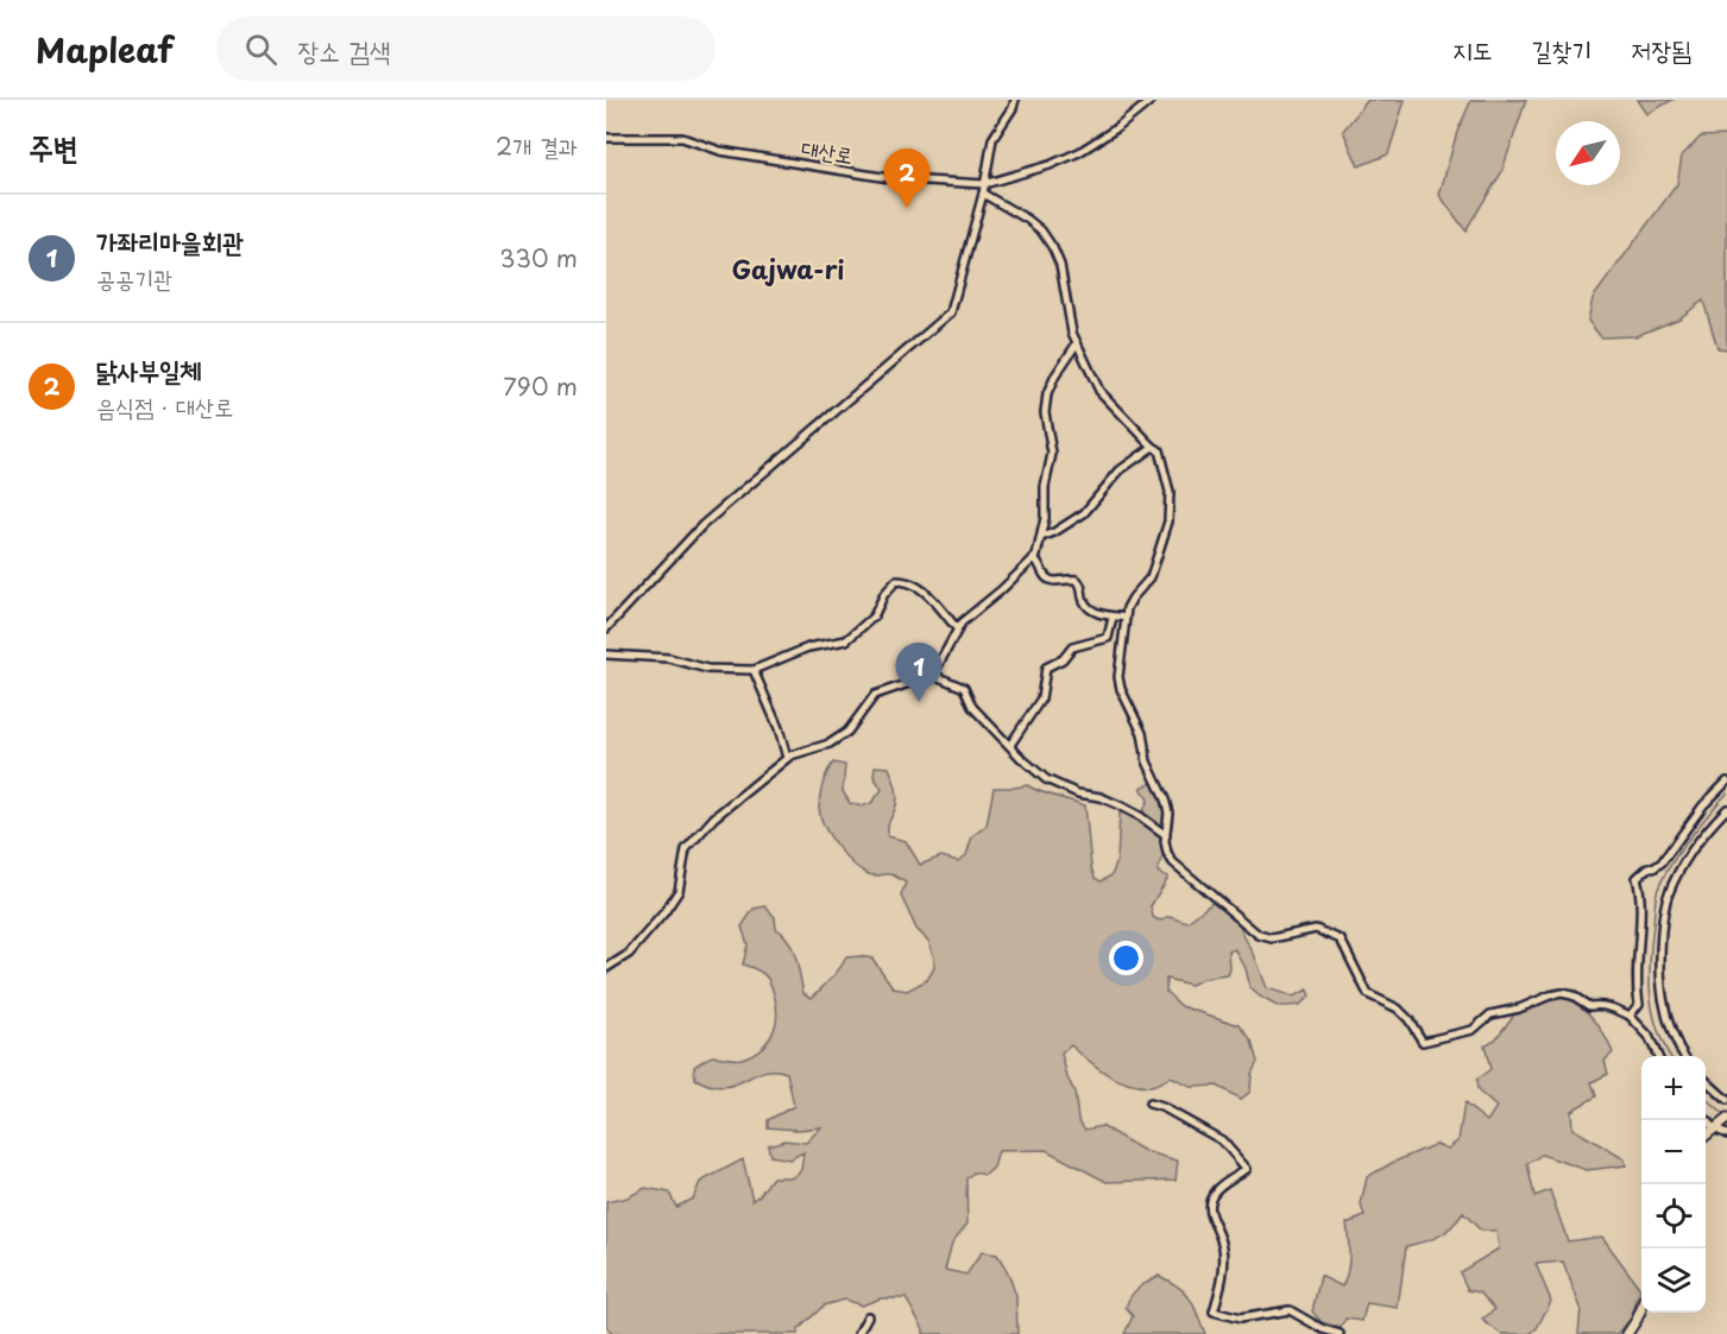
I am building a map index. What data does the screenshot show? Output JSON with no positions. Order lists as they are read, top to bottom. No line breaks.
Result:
{"streets":{"street":["대산로"]},"districts":["Gajwa-ri"],"north":"bottom left","page":{"header":"Mapleaf","search":"장소 검색","nav":["지도","길찾기","저장됨"],"heading":["주변","2개 결과"],"pins":["2","1"],"list":[{"mark":"1","name":"가좌리마을회관","note":"공공기관","value":"330 m"},{"mark":"2","name":"닭사부일체","note":"음식점 · 대산로","value":"790 m"}],"map_buttons":["+","−"]}}
